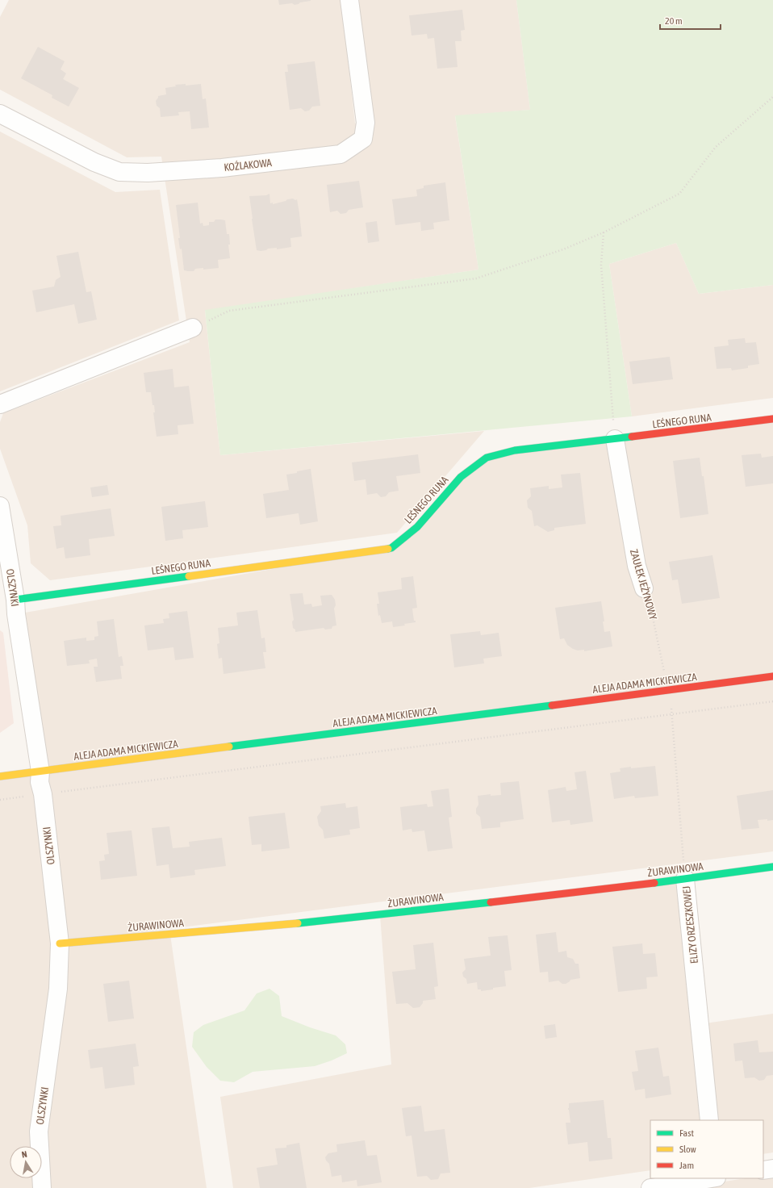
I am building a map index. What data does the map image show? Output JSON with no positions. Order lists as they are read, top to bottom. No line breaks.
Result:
{"streets":{"street":["KOŹLAKOWA","LEŚNEGO RUNA","ZAUŁEK JEŻYNOWY","OLSZYNKI","ALEJA ADAMA MICKIEWICZA","ŻURAWINOWA","ELIZY ORZESZKOWEJ"]},"crossings":[["LEŚNEGO RUNA","ZAUŁEK JEŻYNOWY"],["LEŚNEGO RUNA","OLSZYNKI"],["ZAUŁEK JEŻYNOWY","ALEJA ADAMA MICKIEWICZA"],["ZAUŁEK JEŻYNOWY","ELIZY ORZESZKOWEJ"],["OLSZYNKI","ALEJA ADAMA MICKIEWICZA"],["OLSZYNKI","ŻURAWINOWA"],["ALEJA ADAMA MICKIEWICZA","ELIZY ORZESZKOWEJ"],["ŻURAWINOWA","ELIZY ORZESZKOWEJ"]],"legend":["Fast","Slow","Jam"],"scale_bar":"20 m","north":"top"}
